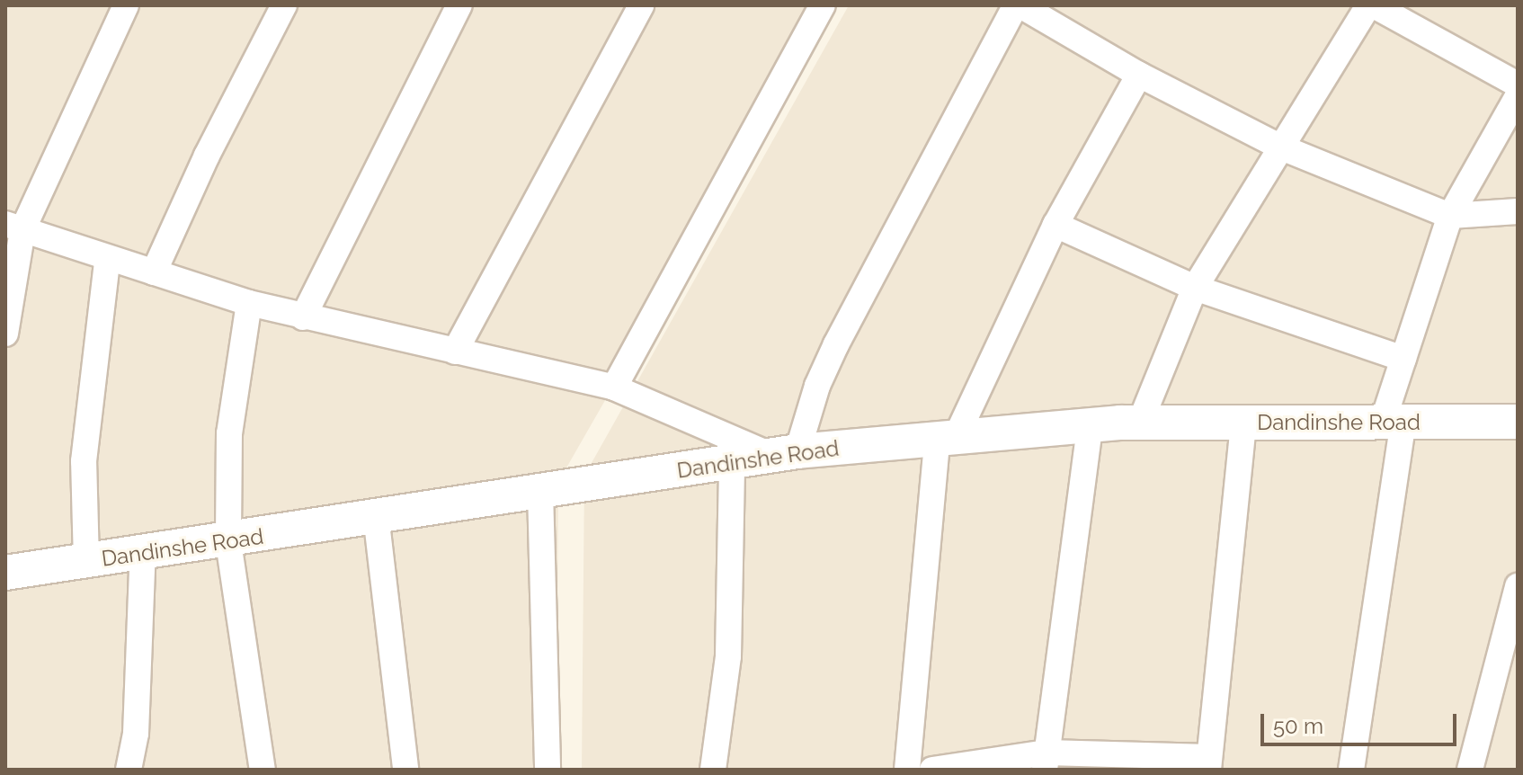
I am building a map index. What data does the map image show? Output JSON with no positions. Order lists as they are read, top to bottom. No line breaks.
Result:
{"streets":{"street":["Dandinshe Road"]},"scale_bar":"50 m"}
